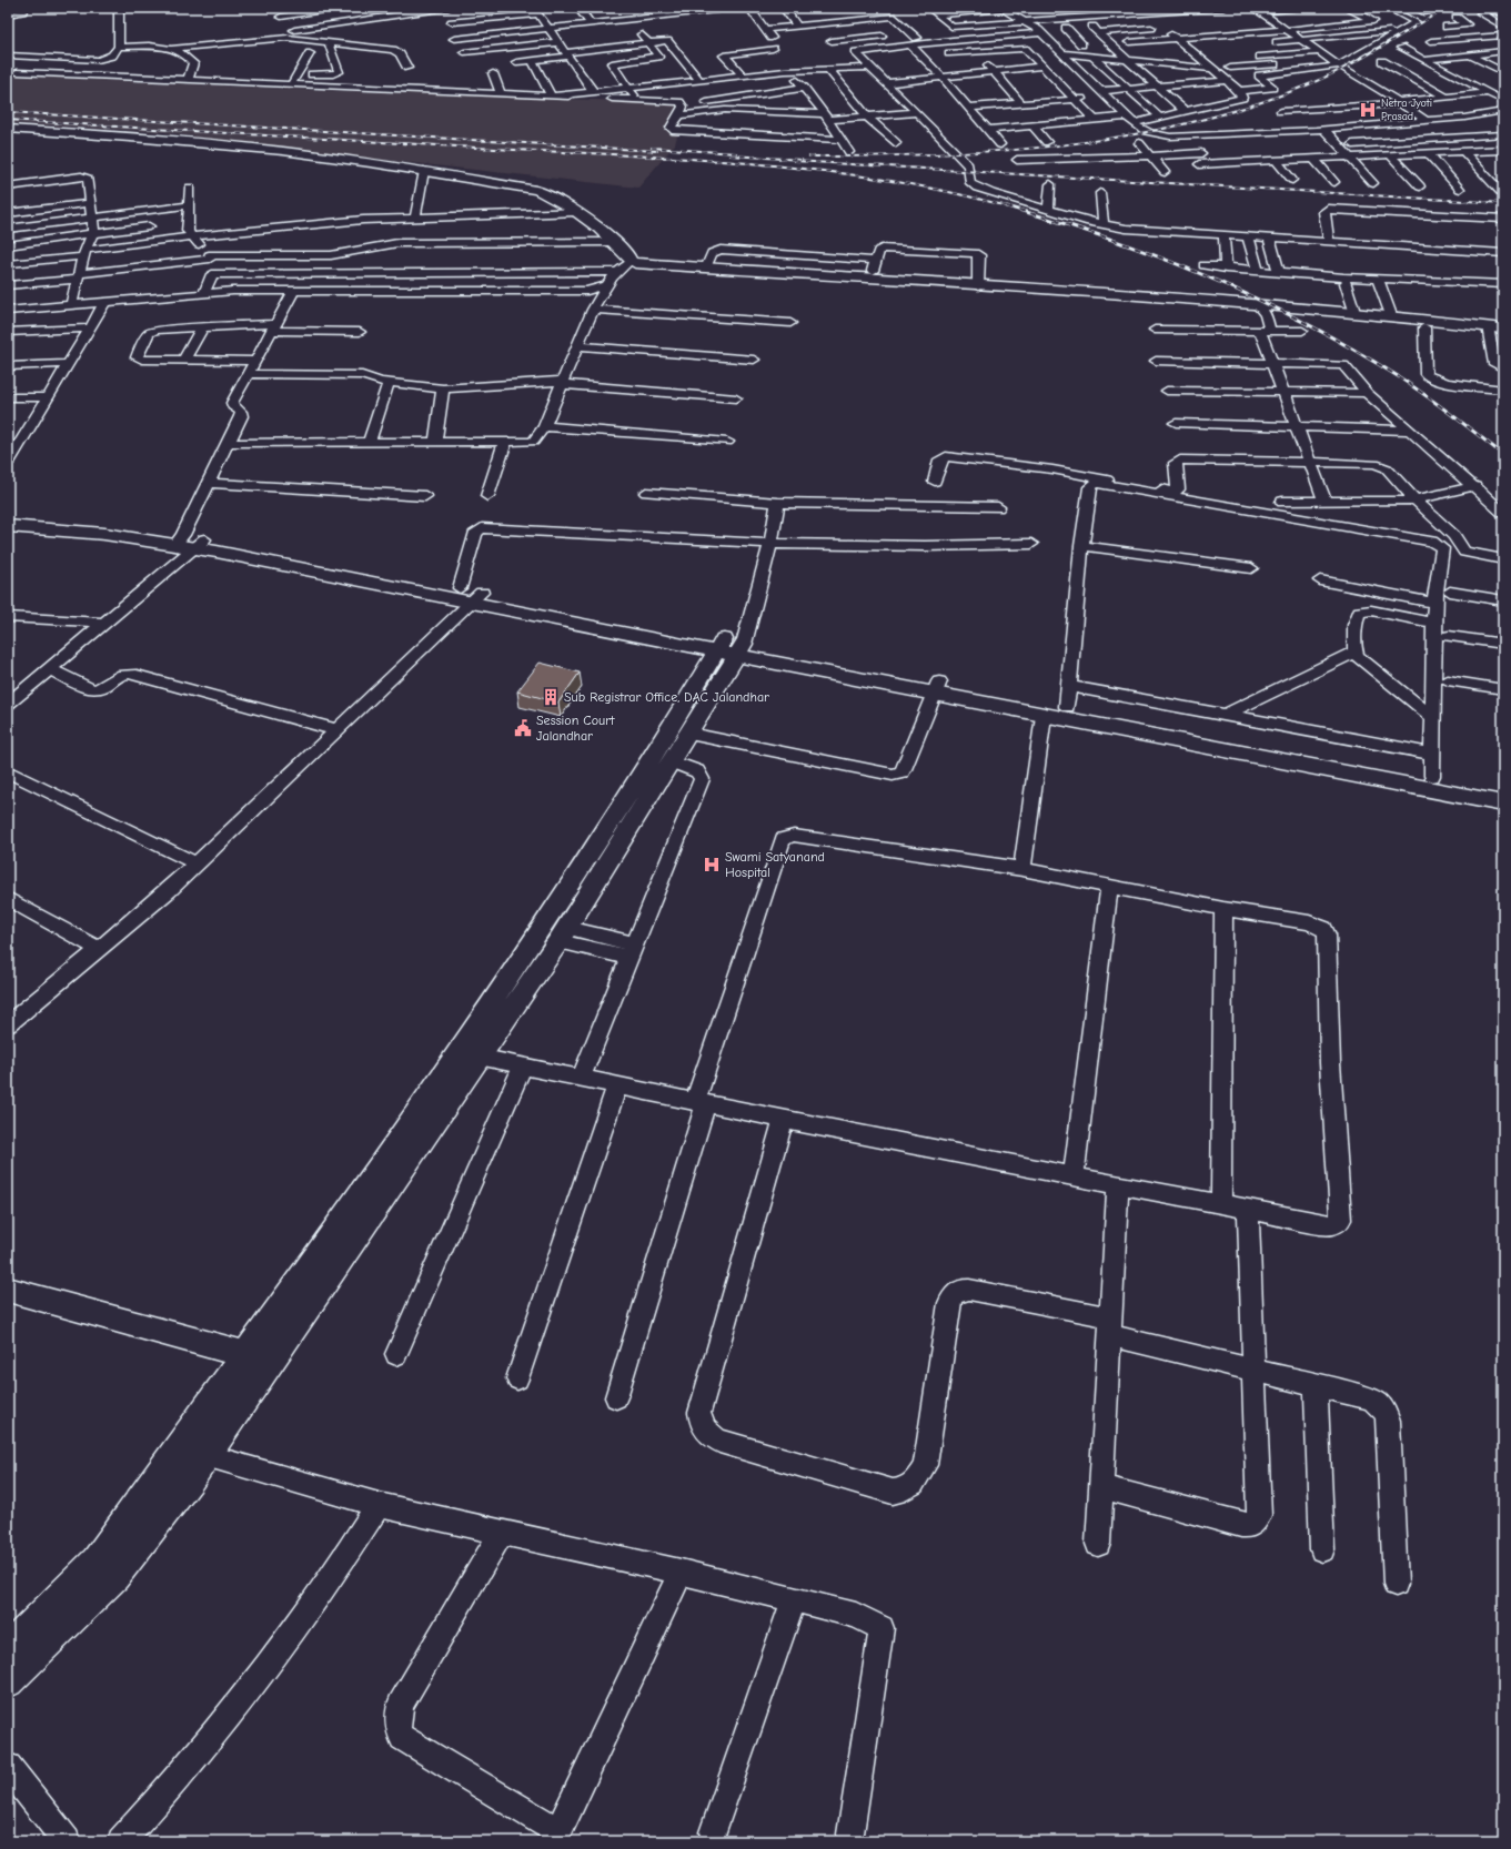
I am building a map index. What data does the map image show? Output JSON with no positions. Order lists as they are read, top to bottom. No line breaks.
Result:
{"places":{"hospital":["Netra Jyoti Prasad","Swami Satyanand Hospital"],"building":["Sub Registrar Office, DAC Jalandhar"],"public building":["Session Court Jalandhar"]}}
